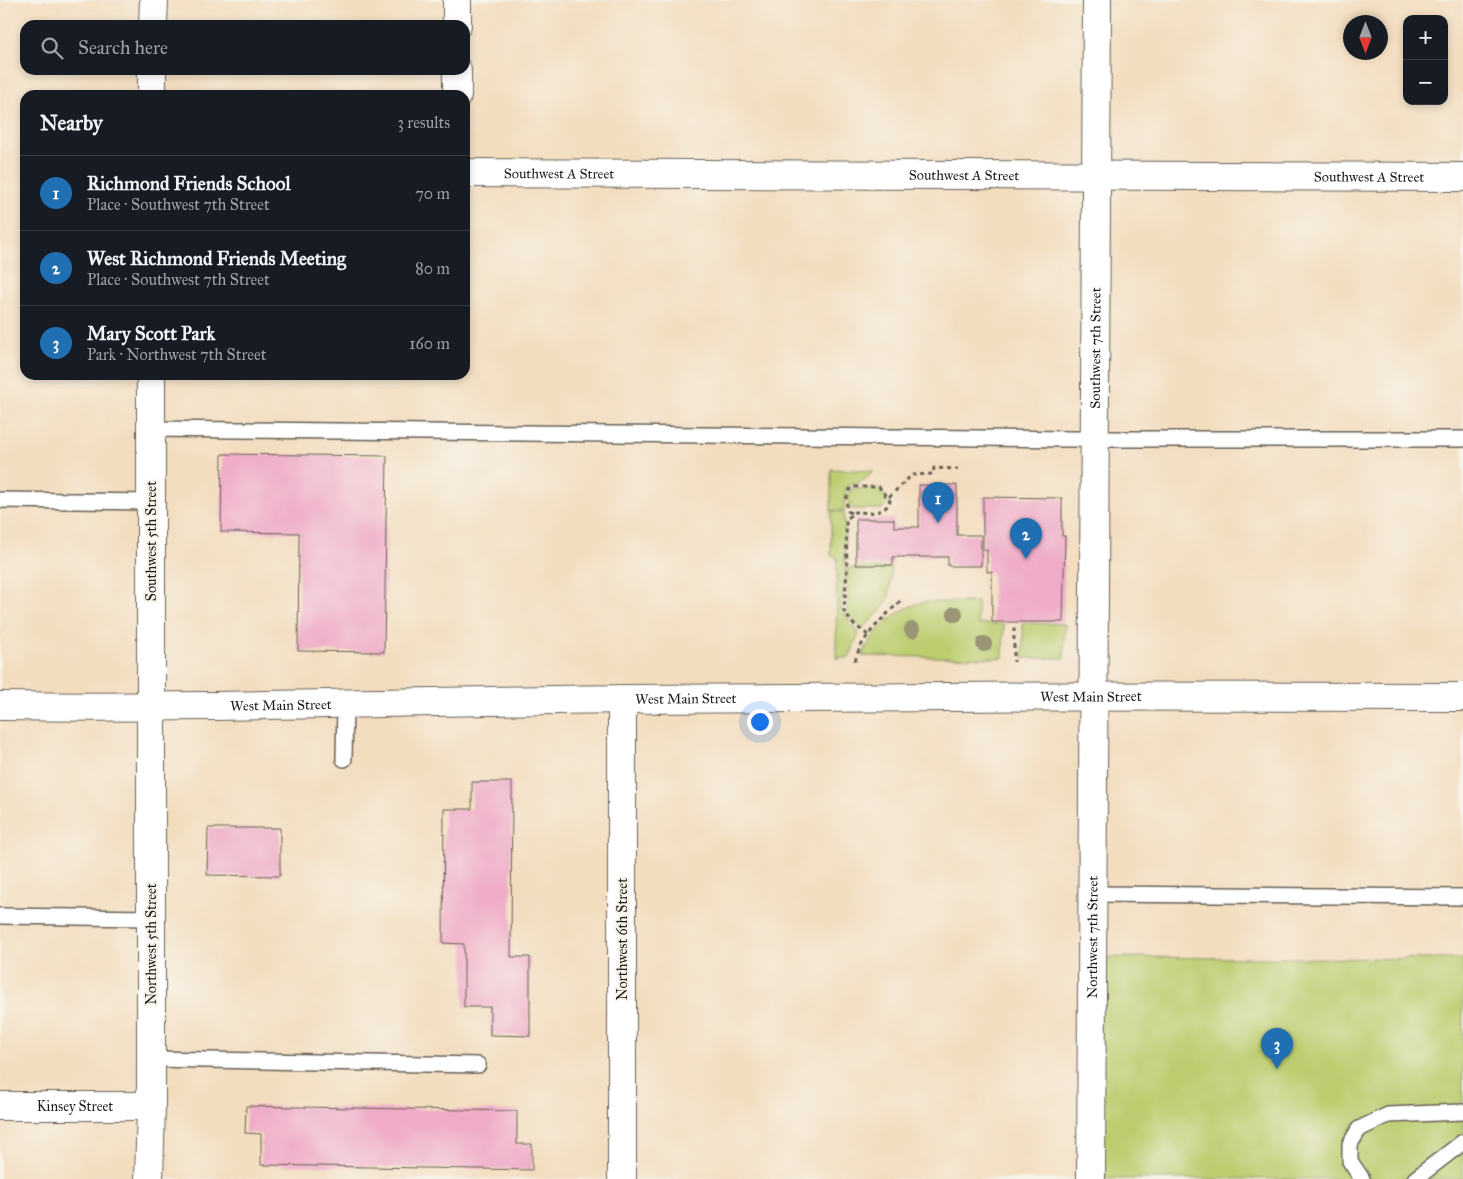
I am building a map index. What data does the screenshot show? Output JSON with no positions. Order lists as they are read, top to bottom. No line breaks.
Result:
{"streets":{"street":["Southwest A Street","Southwest 7th Street","Southwest 5th Street","West Main Street","Northwest 7th Street","Northwest 6th Street","Northwest 5th Street","Kinsey Street"]},"crossings":[["Southwest A Street","Southwest 7th Street"],["Southwest 7th Street","West Main Street"],["Southwest 7th Street","Northwest 7th Street"],["Southwest 5th Street","West Main Street"],["Southwest 5th Street","Northwest 5th Street"],["West Main Street","Northwest 7th Street"],["West Main Street","Northwest 6th Street"],["West Main Street","Northwest 5th Street"],["Northwest 5th Street","Kinsey Street"]],"north":"bottom","page":{"map_buttons":["+","−"],"search":"Search here","heading":["Nearby","3 results"],"list":[{"mark":"1","name":"Richmond Friends School","note":"Place · Southwest 7th Street","value":"70 m"},{"mark":"2","name":"West Richmond Friends Meeting","note":"Place · Southwest 7th Street","value":"80 m"},{"mark":"3","name":"Mary Scott Park","note":"Park · Northwest 7th Street","value":"160 m"}],"pins":["1","2","3"]}}
